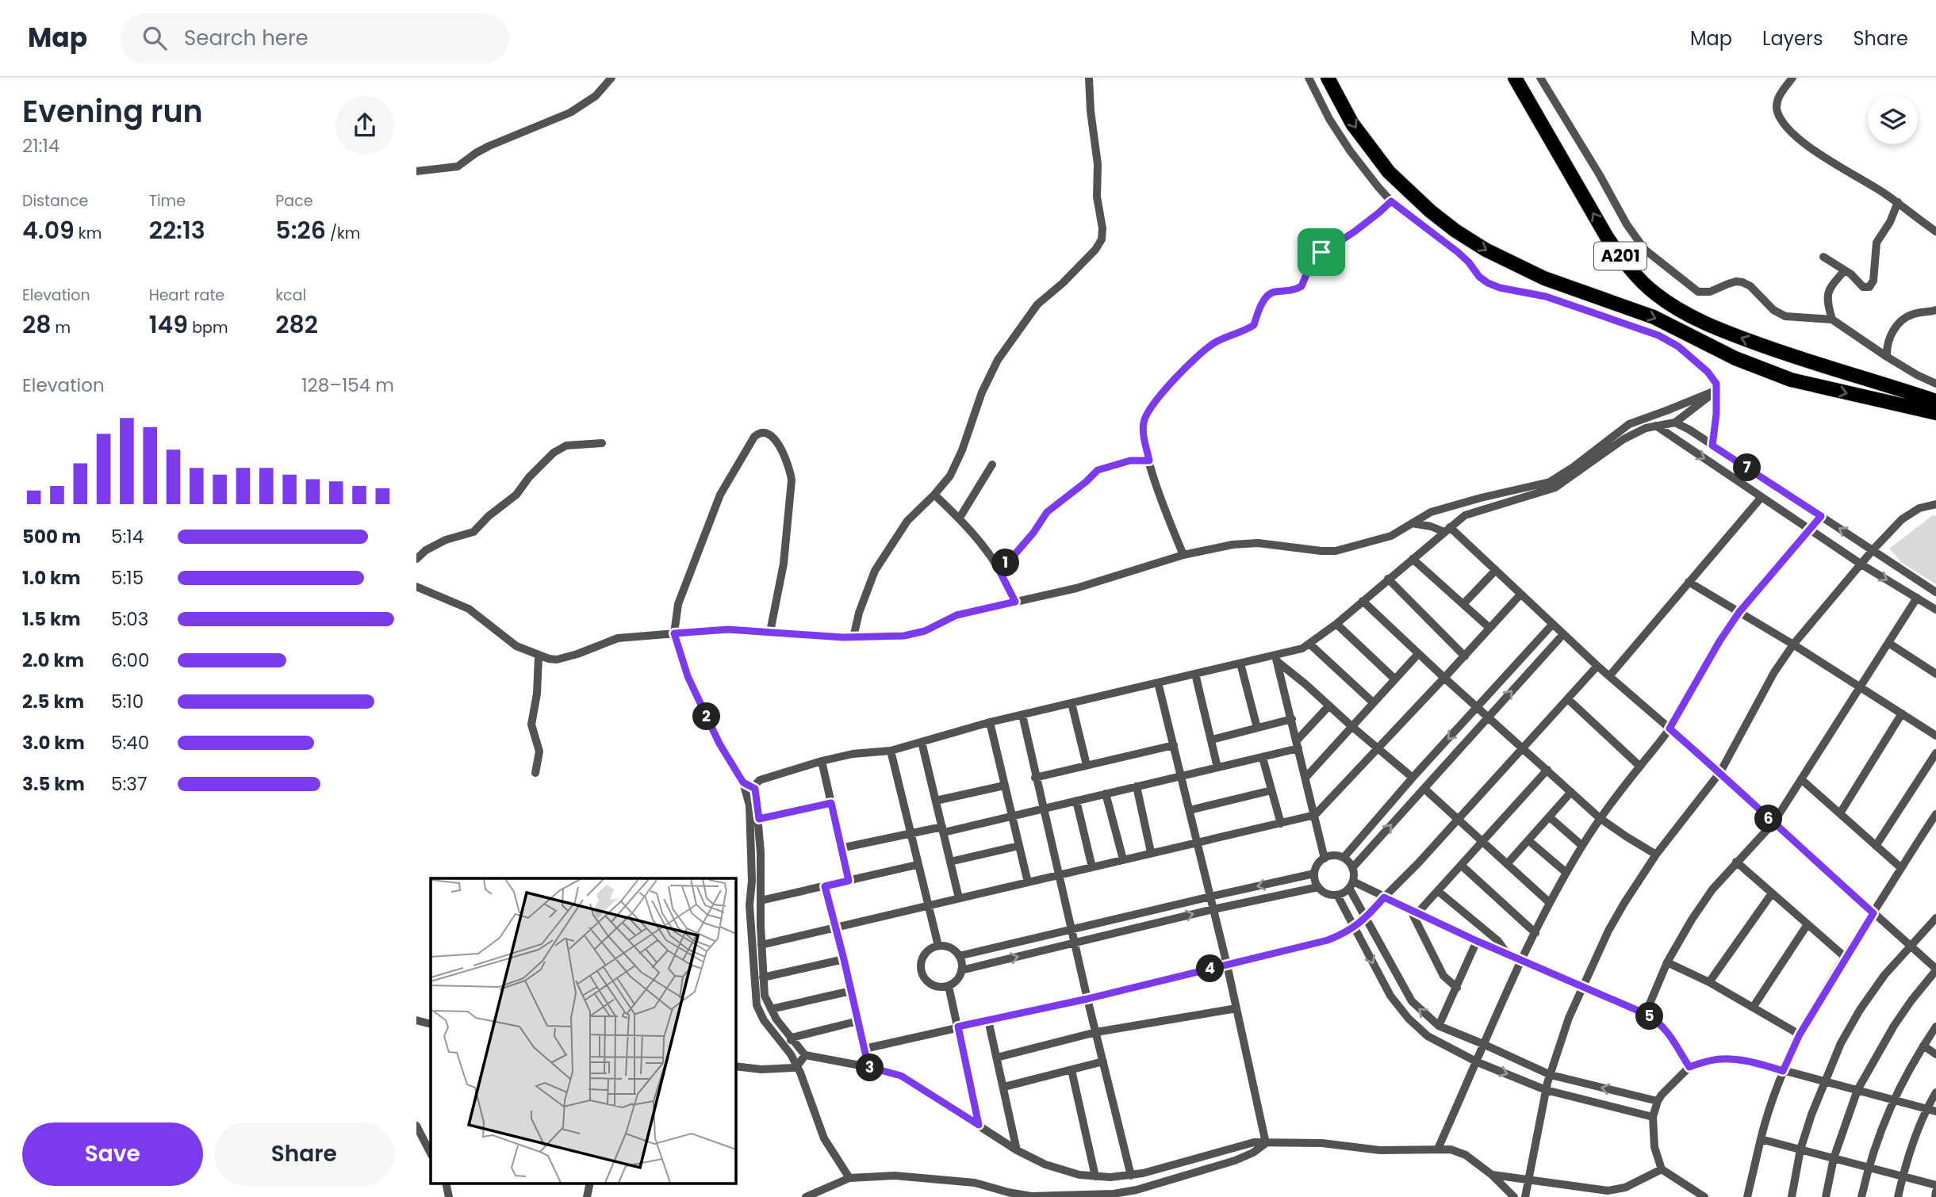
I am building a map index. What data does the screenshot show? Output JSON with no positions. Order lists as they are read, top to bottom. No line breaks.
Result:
{"streets":{"highway":["A201"]},"page":{"header":"Map","search":"Search here","nav":["Map","Layers","Share"],"heading":["Evening run","21:14"],"stats":[["Distance","4.09 km"],["Time","22:13"],["Pace","5:26 /km"],["Elevation","28 m"],["Heart rate","149 bpm"],["kcal","282"]],"chart":["Elevation","128–154 m"],"pins":["7","1","2","6","4","5","3"],"list":[{"name":"500 m","note":"5:14"},{"name":"1.0 km","note":"5:15"},{"name":"1.5 km","note":"5:03"},{"name":"2.0 km","note":"6:00"},{"name":"2.5 km","note":"5:10"},{"name":"3.0 km","note":"5:40"},{"name":"3.5 km","note":"5:37"}],"buttons":["Save","Share"]}}
